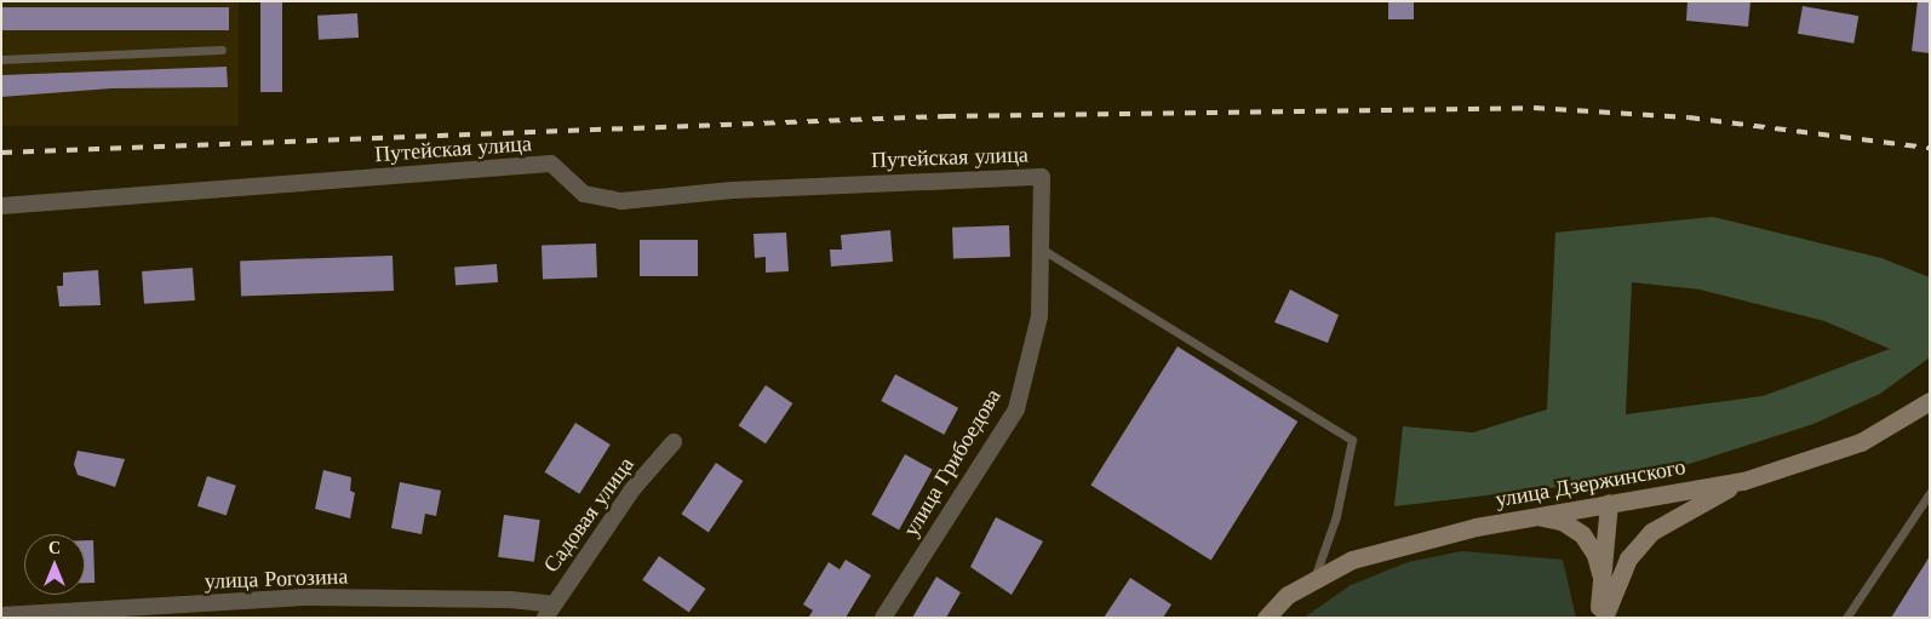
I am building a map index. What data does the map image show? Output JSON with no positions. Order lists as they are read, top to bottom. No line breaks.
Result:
{"streets":{"main road":["улица Дзержинского"],"street":["Путейская улица","улица Грибоедова","Садовая улица","улица Рогозина"]},"crossings":[["Путейская улица","улица Грибоедова"],["Садовая улица","улица Рогозина"]],"north":"top"}
